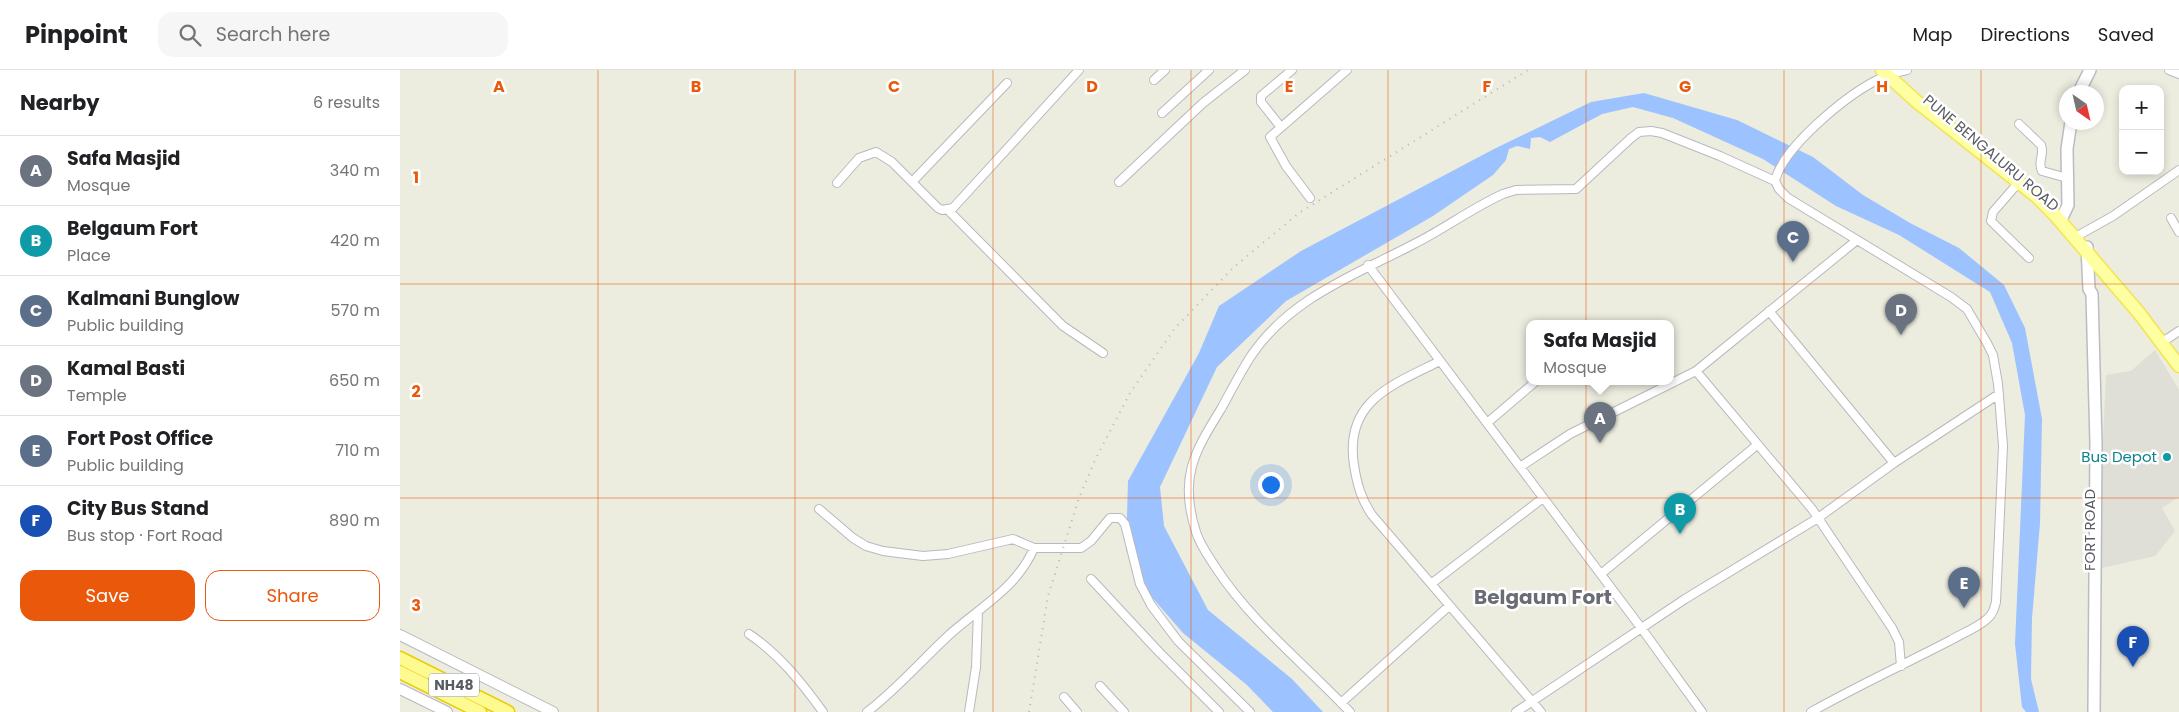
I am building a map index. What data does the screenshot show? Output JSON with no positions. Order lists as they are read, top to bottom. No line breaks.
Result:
{"streets":{"highway":["NH48"],"main road":["PUNE BENGALURU ROAD","FORT ROAD"]},"crossings":[["PUNE BENGALURU ROAD","FORT ROAD"]],"districts":["Belgaum Fort"],"places":["Bus Depot"],"north":"bottom right","page":{"header":"Pinpoint","search":"Search here","nav":["Map","Directions","Saved"],"heading":["Nearby","6 results"],"map_buttons":["+","−"],"list":[{"mark":"A","name":"Safa Masjid","note":"Mosque","value":"340 m"},{"mark":"B","name":"Belgaum Fort","note":"Place","value":"420 m"},{"mark":"C","name":"Kalmani Bunglow","note":"Public building","value":"570 m"},{"mark":"D","name":"Kamal Basti","note":"Temple","value":"650 m"},{"mark":"E","name":"Fort Post Office","note":"Public building","value":"710 m"},{"mark":"F","name":"City Bus Stand","note":"Bus stop · Fort Road","value":"890 m"}],"pins":["C","D","A","B","E","F"],"popup":["Safa Masjid","Mosque"],"buttons":["Save","Share"]},"grid":{"columns":["A","B","C","D","E","F","G","H"],"rows":["1","2","3"]}}
